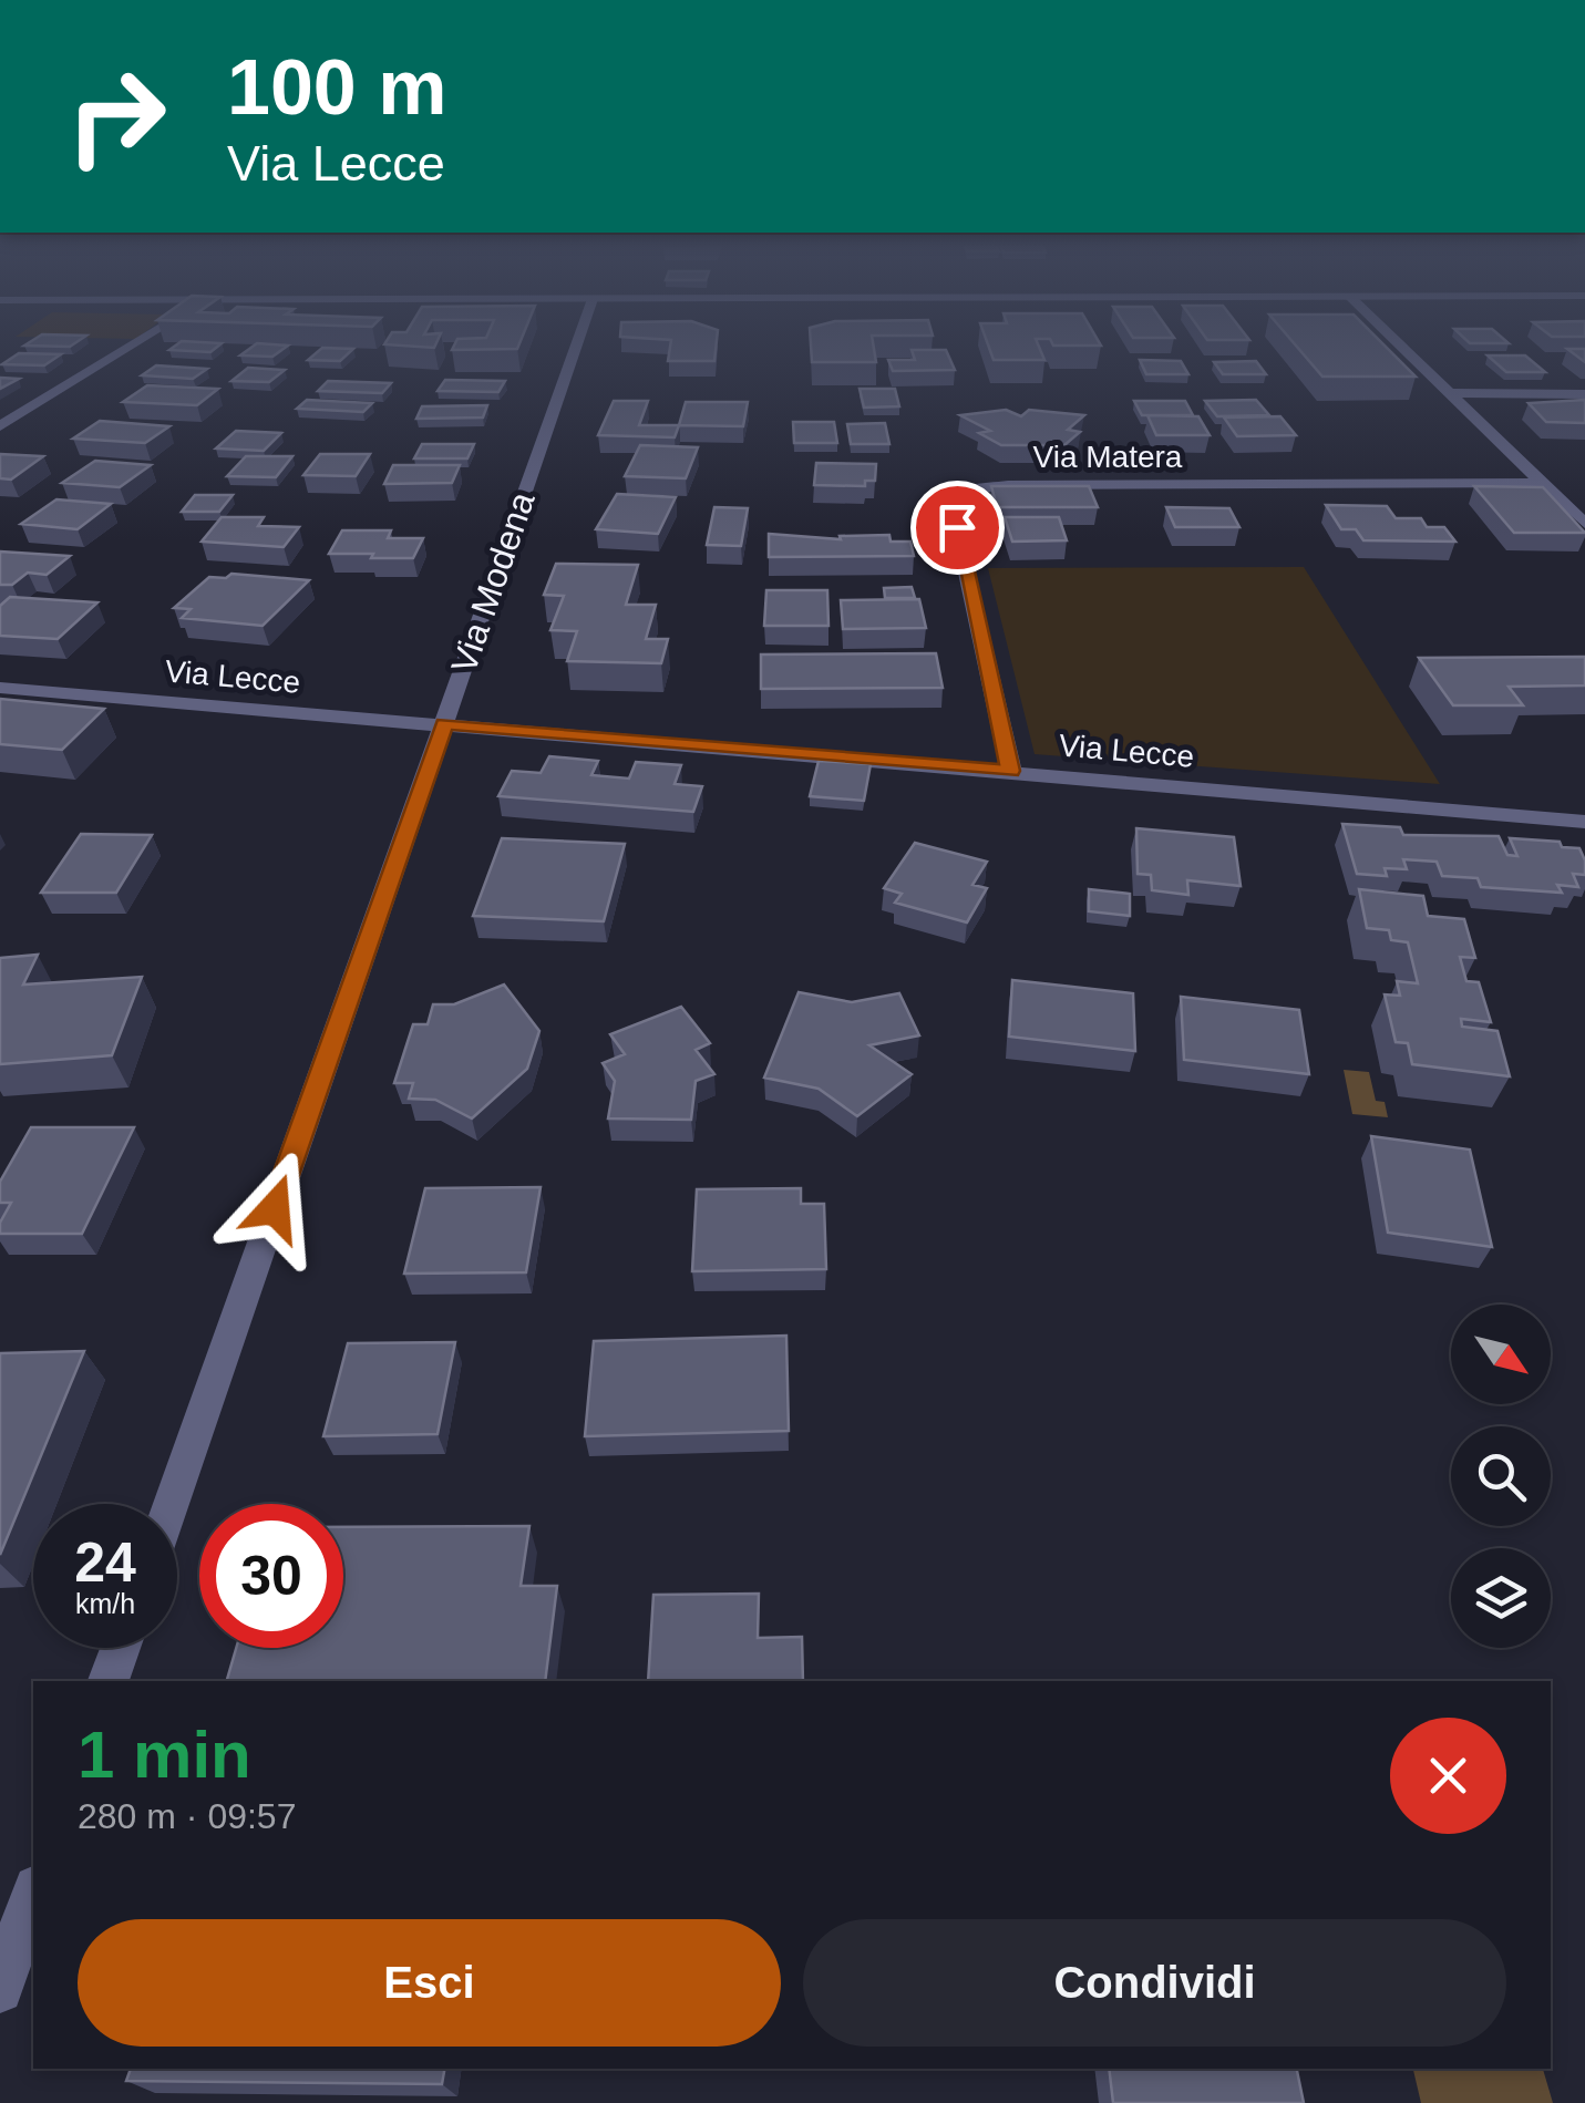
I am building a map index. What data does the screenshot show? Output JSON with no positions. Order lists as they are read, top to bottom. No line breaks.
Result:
{"streets":{"street":["Via Matera","Via Modena","Via Lecce"]},"crossings":[["Via Matera","Via Lecce"],["Via Modena","Via Lecce"]],"north":"bottom right","page":{"turn":["100 m","Via Lecce"],"speed":"24 km/h","limit":"30","heading":["1 min","280 m · 09:57"],"buttons":["Esci","Condividi"]}}
